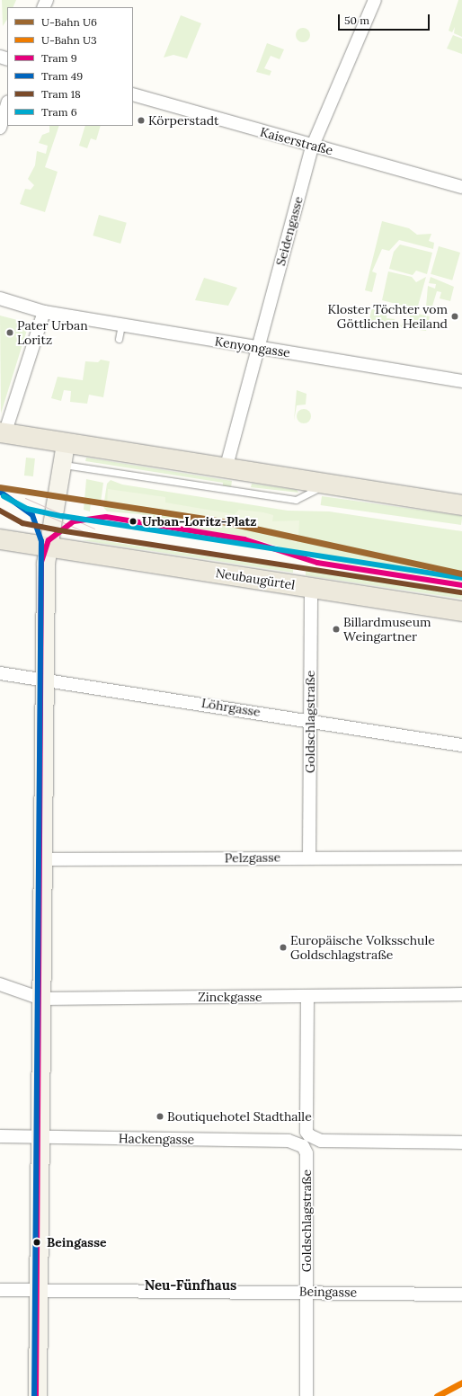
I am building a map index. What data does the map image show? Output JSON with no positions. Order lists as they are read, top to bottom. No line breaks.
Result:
{"streets":{"main road":["Neubaugürtel"],"street":["Kaiserstraße","Seidengasse","Kenyongasse","Löhrgasse","Goldschlagstraße","Pelzgasse","Zinckgasse","Hackengasse","Beingasse"]},"crossings":[["Kaiserstraße","Seidengasse"],["Seidengasse","Kenyongasse"],["Neubaugürtel","Goldschlagstraße"],["Löhrgasse","Goldschlagstraße"],["Goldschlagstraße","Pelzgasse"],["Goldschlagstraße","Hackengasse"],["Goldschlagstraße","Beingasse"]],"districts":["Neu-Fünfhaus"],"places":["Körperstadt","Kloster Töchter vom Göttlichen Heiland","Pater Urban Loritz","Urban-Loritz-Platz","Billardmuseum Weingartner","Europäische Volksschule Goldschlagstraße","Boutiquehotel Stadthalle","Beingasse"],"lines":["metro line U6","tram line 49","tram line 6","tram line 18","tram line 9","metro line U3"],"legend":["U-Bahn U6","U-Bahn U3","Tram 9","Tram 49","Tram 18","Tram 6"],"scale_bar":"50 m"}
